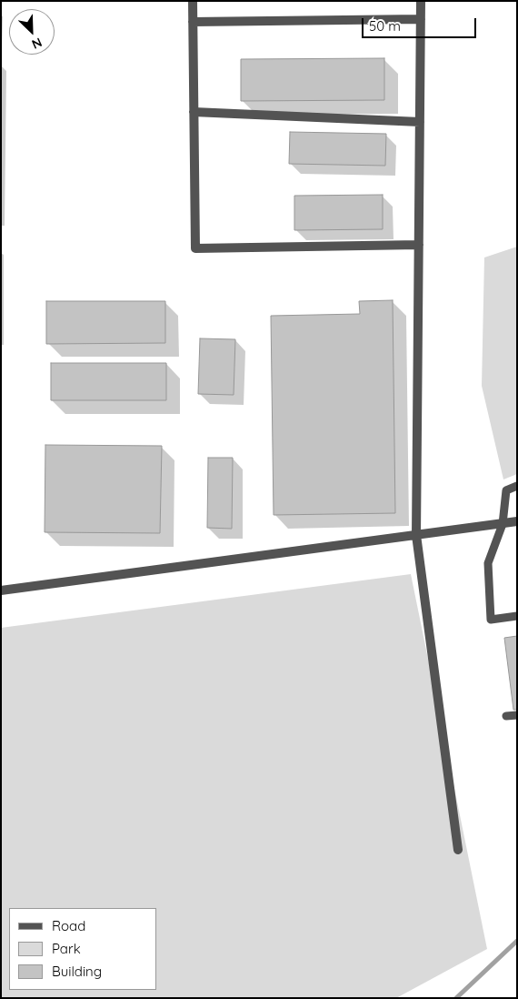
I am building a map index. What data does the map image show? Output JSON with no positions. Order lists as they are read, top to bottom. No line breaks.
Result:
{"legend":["Road","Park","Building"],"scale_bar":"50 m","north":"bottom right"}
